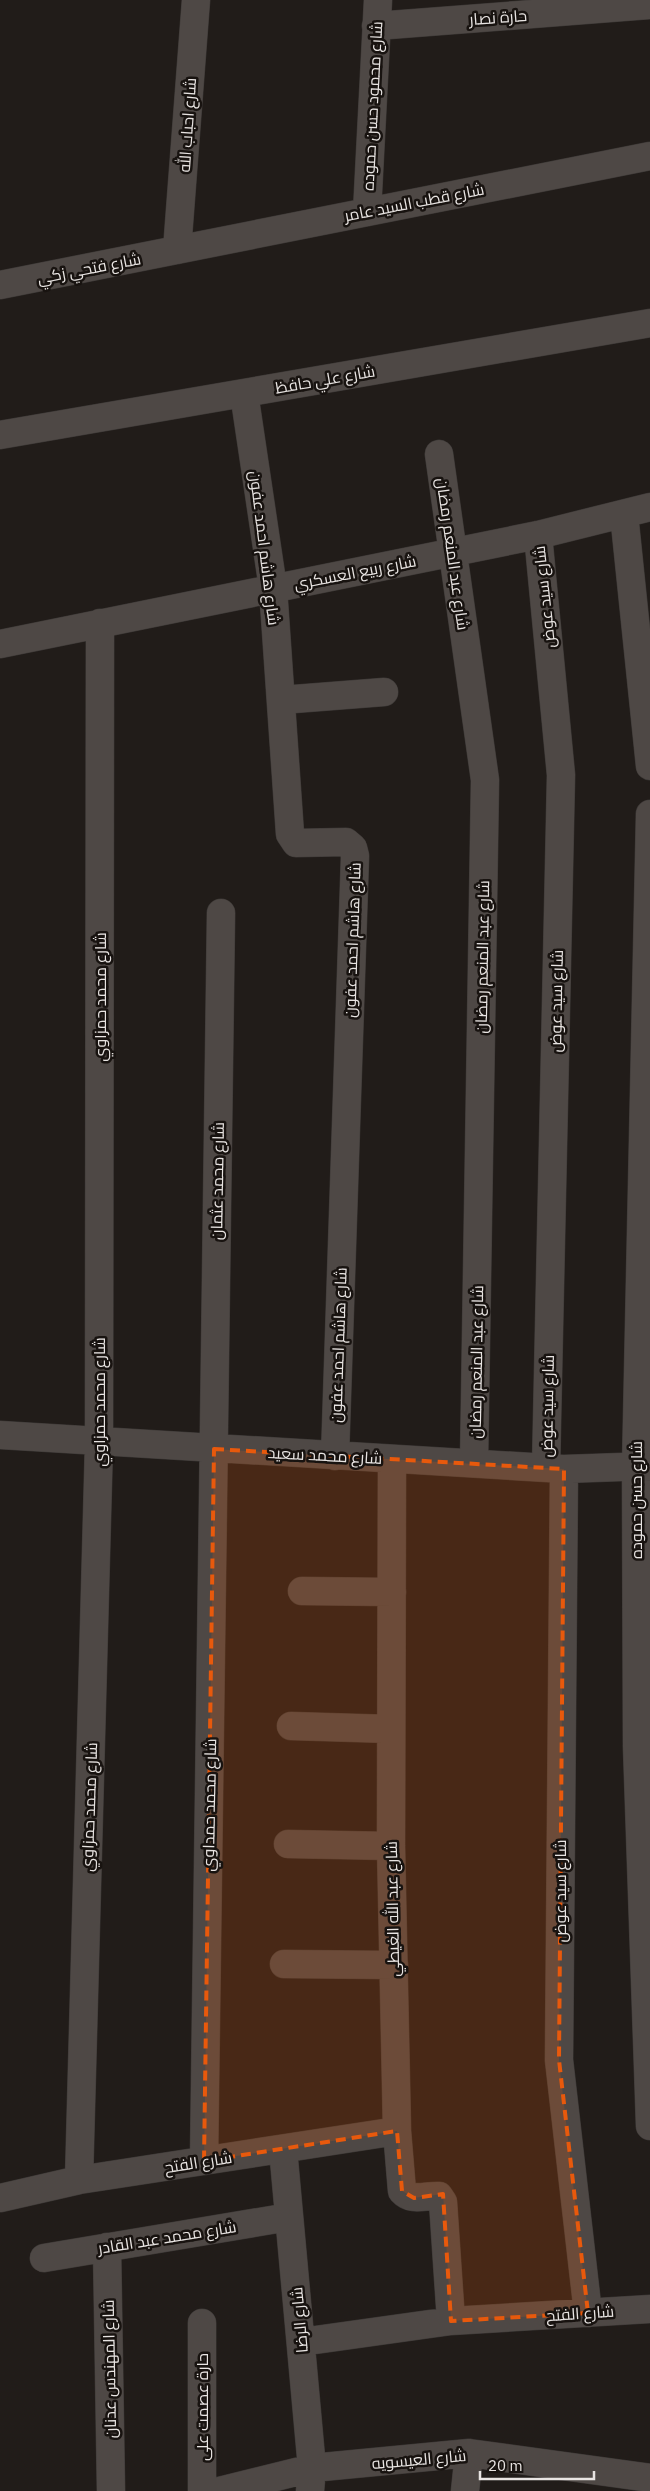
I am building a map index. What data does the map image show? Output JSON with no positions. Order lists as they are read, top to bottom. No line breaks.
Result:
{"streets":{"street":["حارة نصار","شارع محمود حسن حموده","شارع احباب الله","شارع قطب السيد عامر","شارع فتحي زكي","شارع علي حافظ","شارع هاشم احمد عفون","شارع عبد المنعم رمضان","شارع ربيع العسكري","شارع سيد عوض","شارع محمد حمزاوي","شارع محمد عثمان","شارع محمد سعيد","شارع حسن حموده","شارع محمد حمداوي","شارع عبد الله الغيطي","شارع الفتح","شارع محمد عبد القادر","شارع الرضا","شارع المهندس عدنان","حارة عصمت على","شارع العيسويه"]},"crossings":[["حارة نصار","شارع محمود حسن حموده"],["شارع محمود حسن حموده","شارع قطب السيد عامر"],["شارع احباب الله","شارع قطب السيد عامر"],["شارع احباب الله","شارع فتحي زكي"],["شارع قطب السيد عامر","شارع فتحي زكي"],["شارع علي حافظ","شارع هاشم احمد عفون"],["شارع هاشم احمد عفون","شارع ربيع العسكري"],["شارع هاشم احمد عفون","شارع محمد سعيد"],["شارع عبد المنعم رمضان","شارع ربيع العسكري"],["شارع عبد المنعم رمضان","شارع محمد سعيد"],["شارع ربيع العسكري","شارع سيد عوض"],["شارع ربيع العسكري","شارع محمد حمزاوي"],["شارع سيد عوض","شارع محمد سعيد"],["شارع سيد عوض","شارع الفتح"],["شارع محمد حمزاوي","شارع محمد سعيد"],["شارع محمد حمزاوي","شارع الفتح"],["شارع محمد عثمان","شارع محمد سعيد"],["شارع محمد عثمان","شارع محمد حمداوي"],["شارع محمد سعيد","شارع حسن حموده"],["شارع محمد سعيد","شارع محمد حمداوي"],["شارع محمد سعيد","شارع عبد الله الغيطي"],["شارع محمد حمداوي","شارع الفتح"],["شارع عبد الله الغيطي","شارع الفتح"],["شارع الفتح","شارع الرضا"],["شارع محمد عبد القادر","شارع الرضا"],["شارع محمد عبد القادر","شارع المهندس عدنان"],["شارع الرضا","شارع العيسويه"]],"scale_bar":"20 m"}
